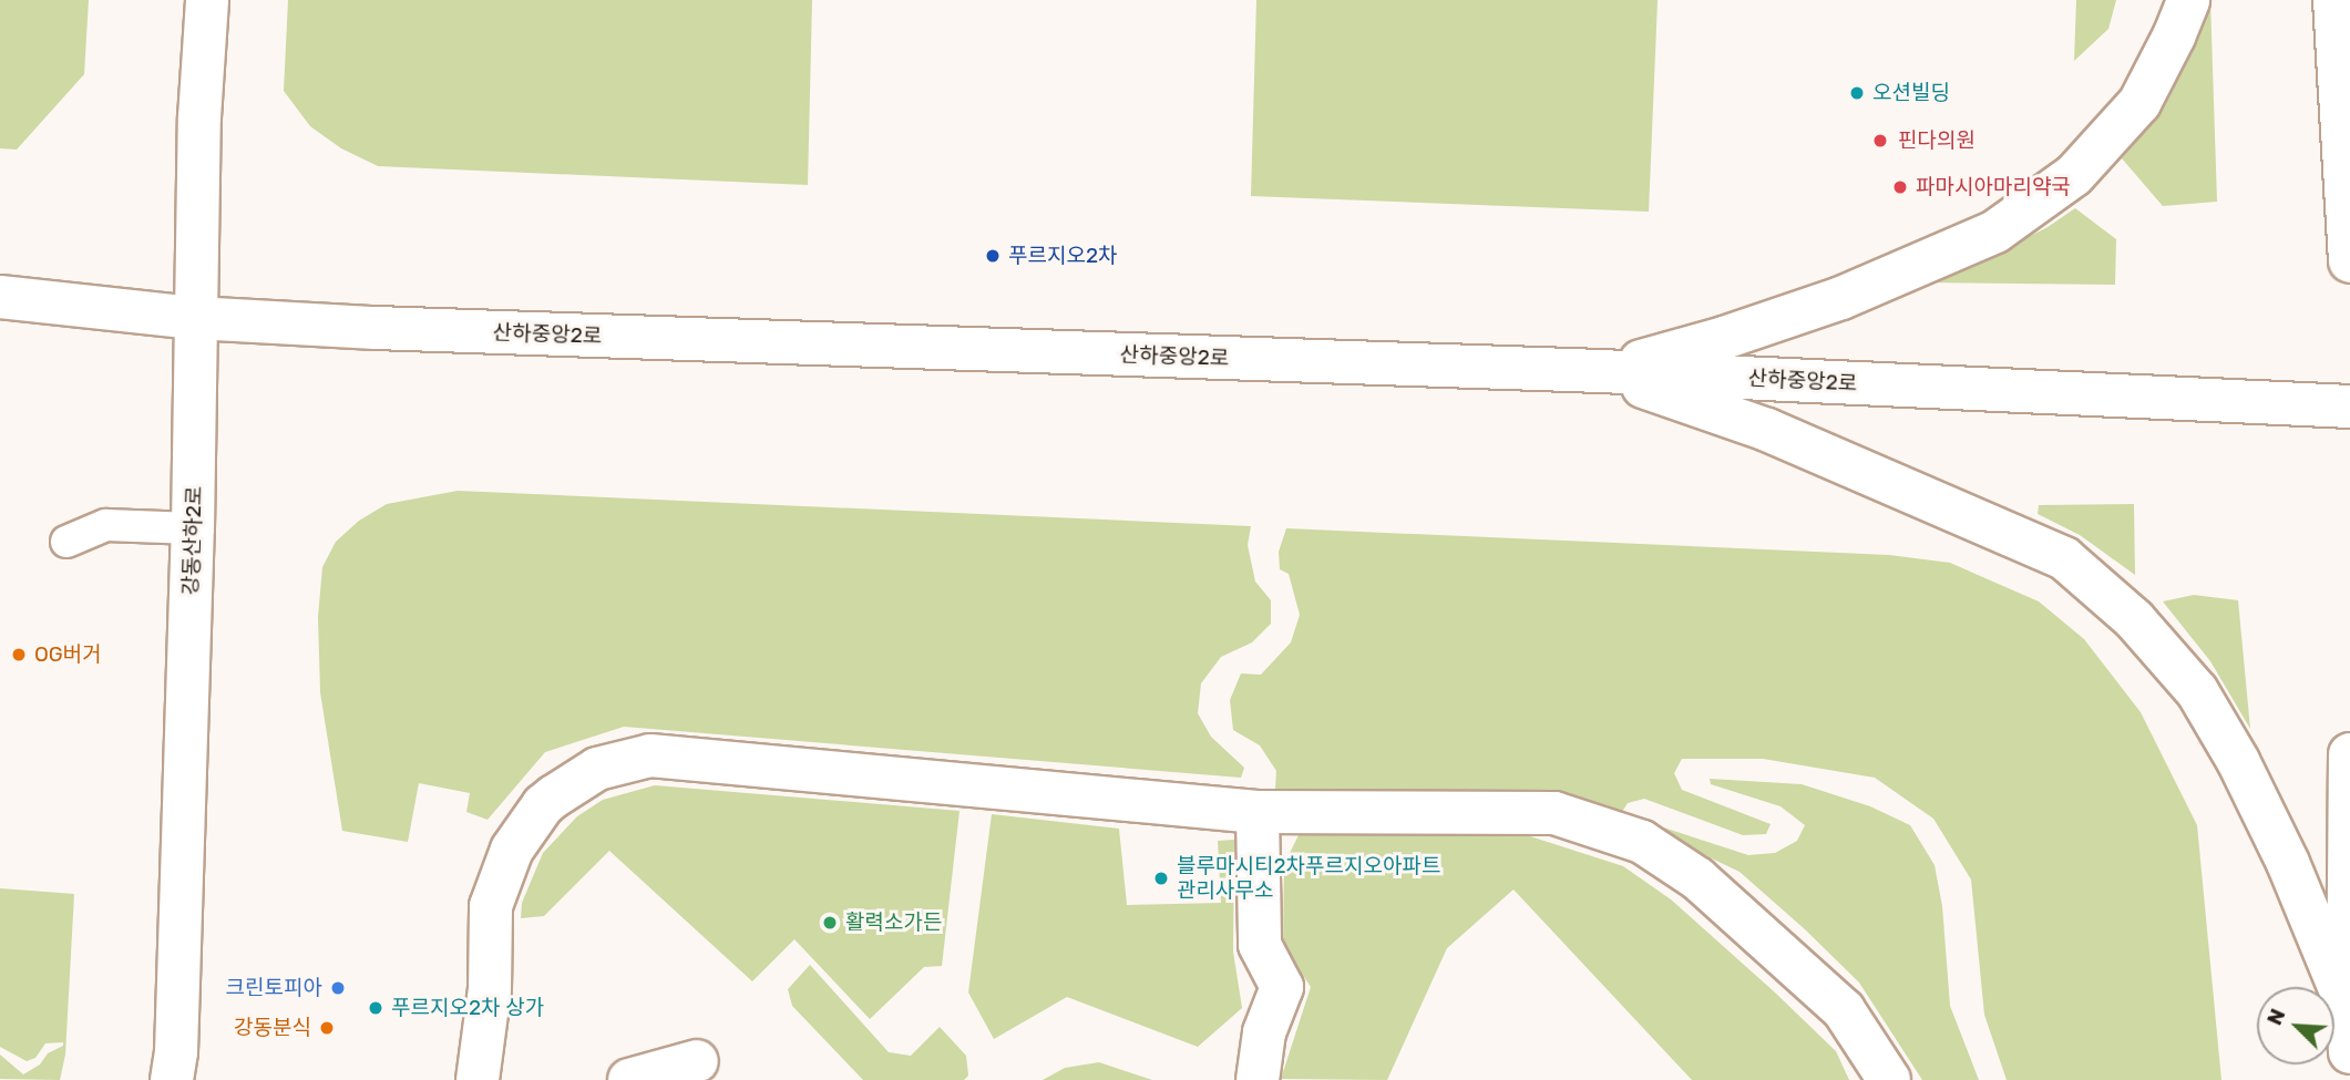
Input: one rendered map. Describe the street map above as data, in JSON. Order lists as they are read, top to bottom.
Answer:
{
  "streets": {
    "street": ["산하중앙2로", "강동산하2로"]
  },
  "crossings": [
    ["산하중앙2로", "강동산하2로"]
  ],
  "places": [
    "오션빌딩",
    "핀다의원",
    "파마시아마리약국",
    "푸르지오2차",
    "OG버거",
    "블루마시티2차푸르지오아파트 관리사무소",
    "활력소가든",
    "크린토피아",
    "푸르지오2차 상가",
    "강동분식"
  ],
  "north": "top left"
}
